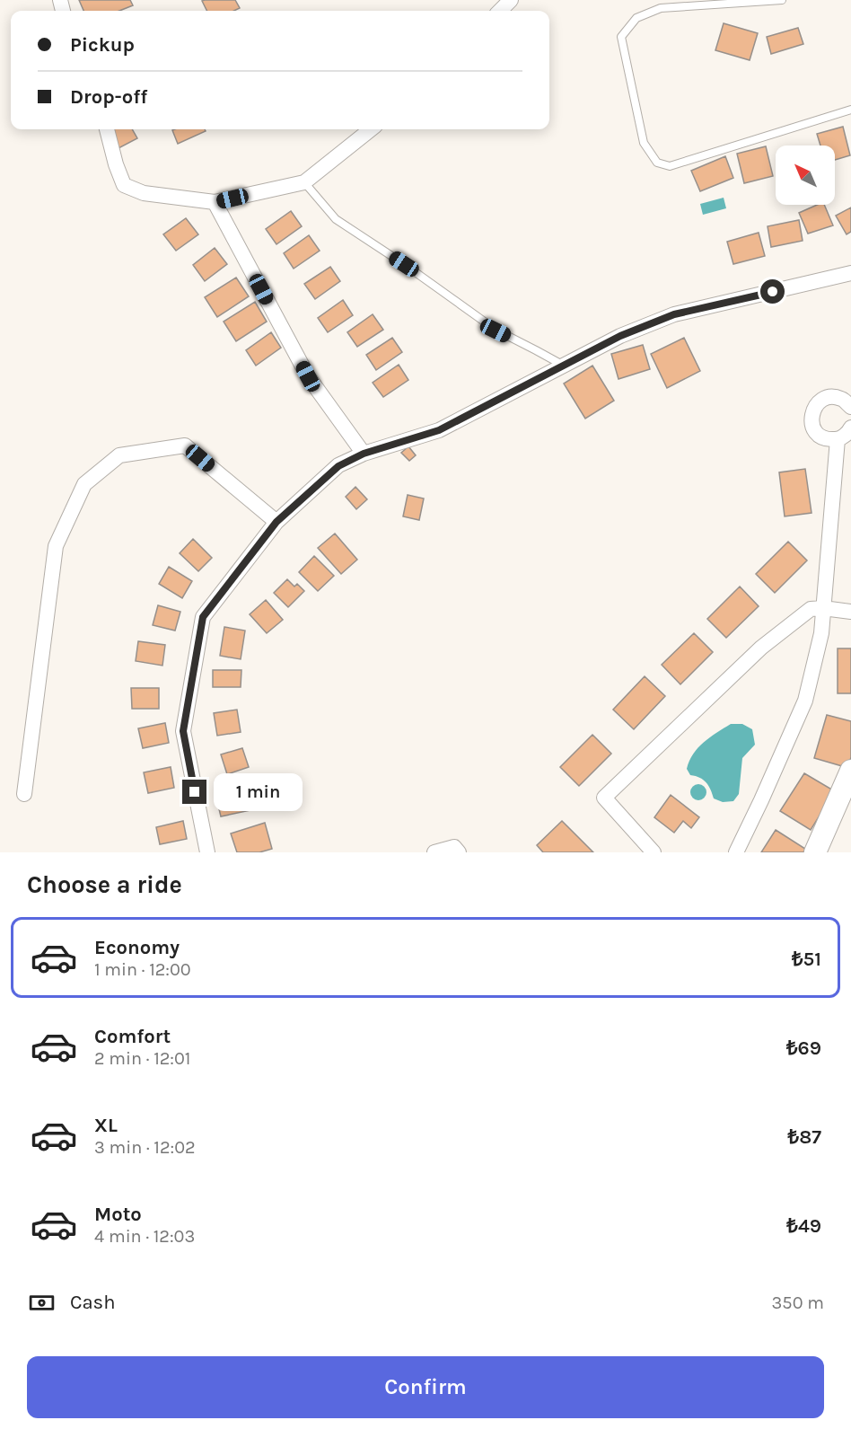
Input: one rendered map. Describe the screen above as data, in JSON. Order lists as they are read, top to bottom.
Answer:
{
  "north": "top left",
  "page": {
    "banner": ["Pickup", "Drop-off"],
    "bubble": "1 min",
    "heading": "Choose a ride",
    "list": [
      {
        "name": "Economy",
        "note": "1 min · 12:00",
        "value": "₺51"
      },
      {
        "name": "Comfort",
        "note": "2 min · 12:01",
        "value": "₺69"
      },
      {
        "name": "XL",
        "note": "3 min · 12:02",
        "value": "₺87"
      },
      {
        "name": "Moto",
        "note": "4 min · 12:03",
        "value": "₺49"
      }
    ],
    "pay": ["Cash", "350 m"],
    "buttons": "Confirm"
  }
}
